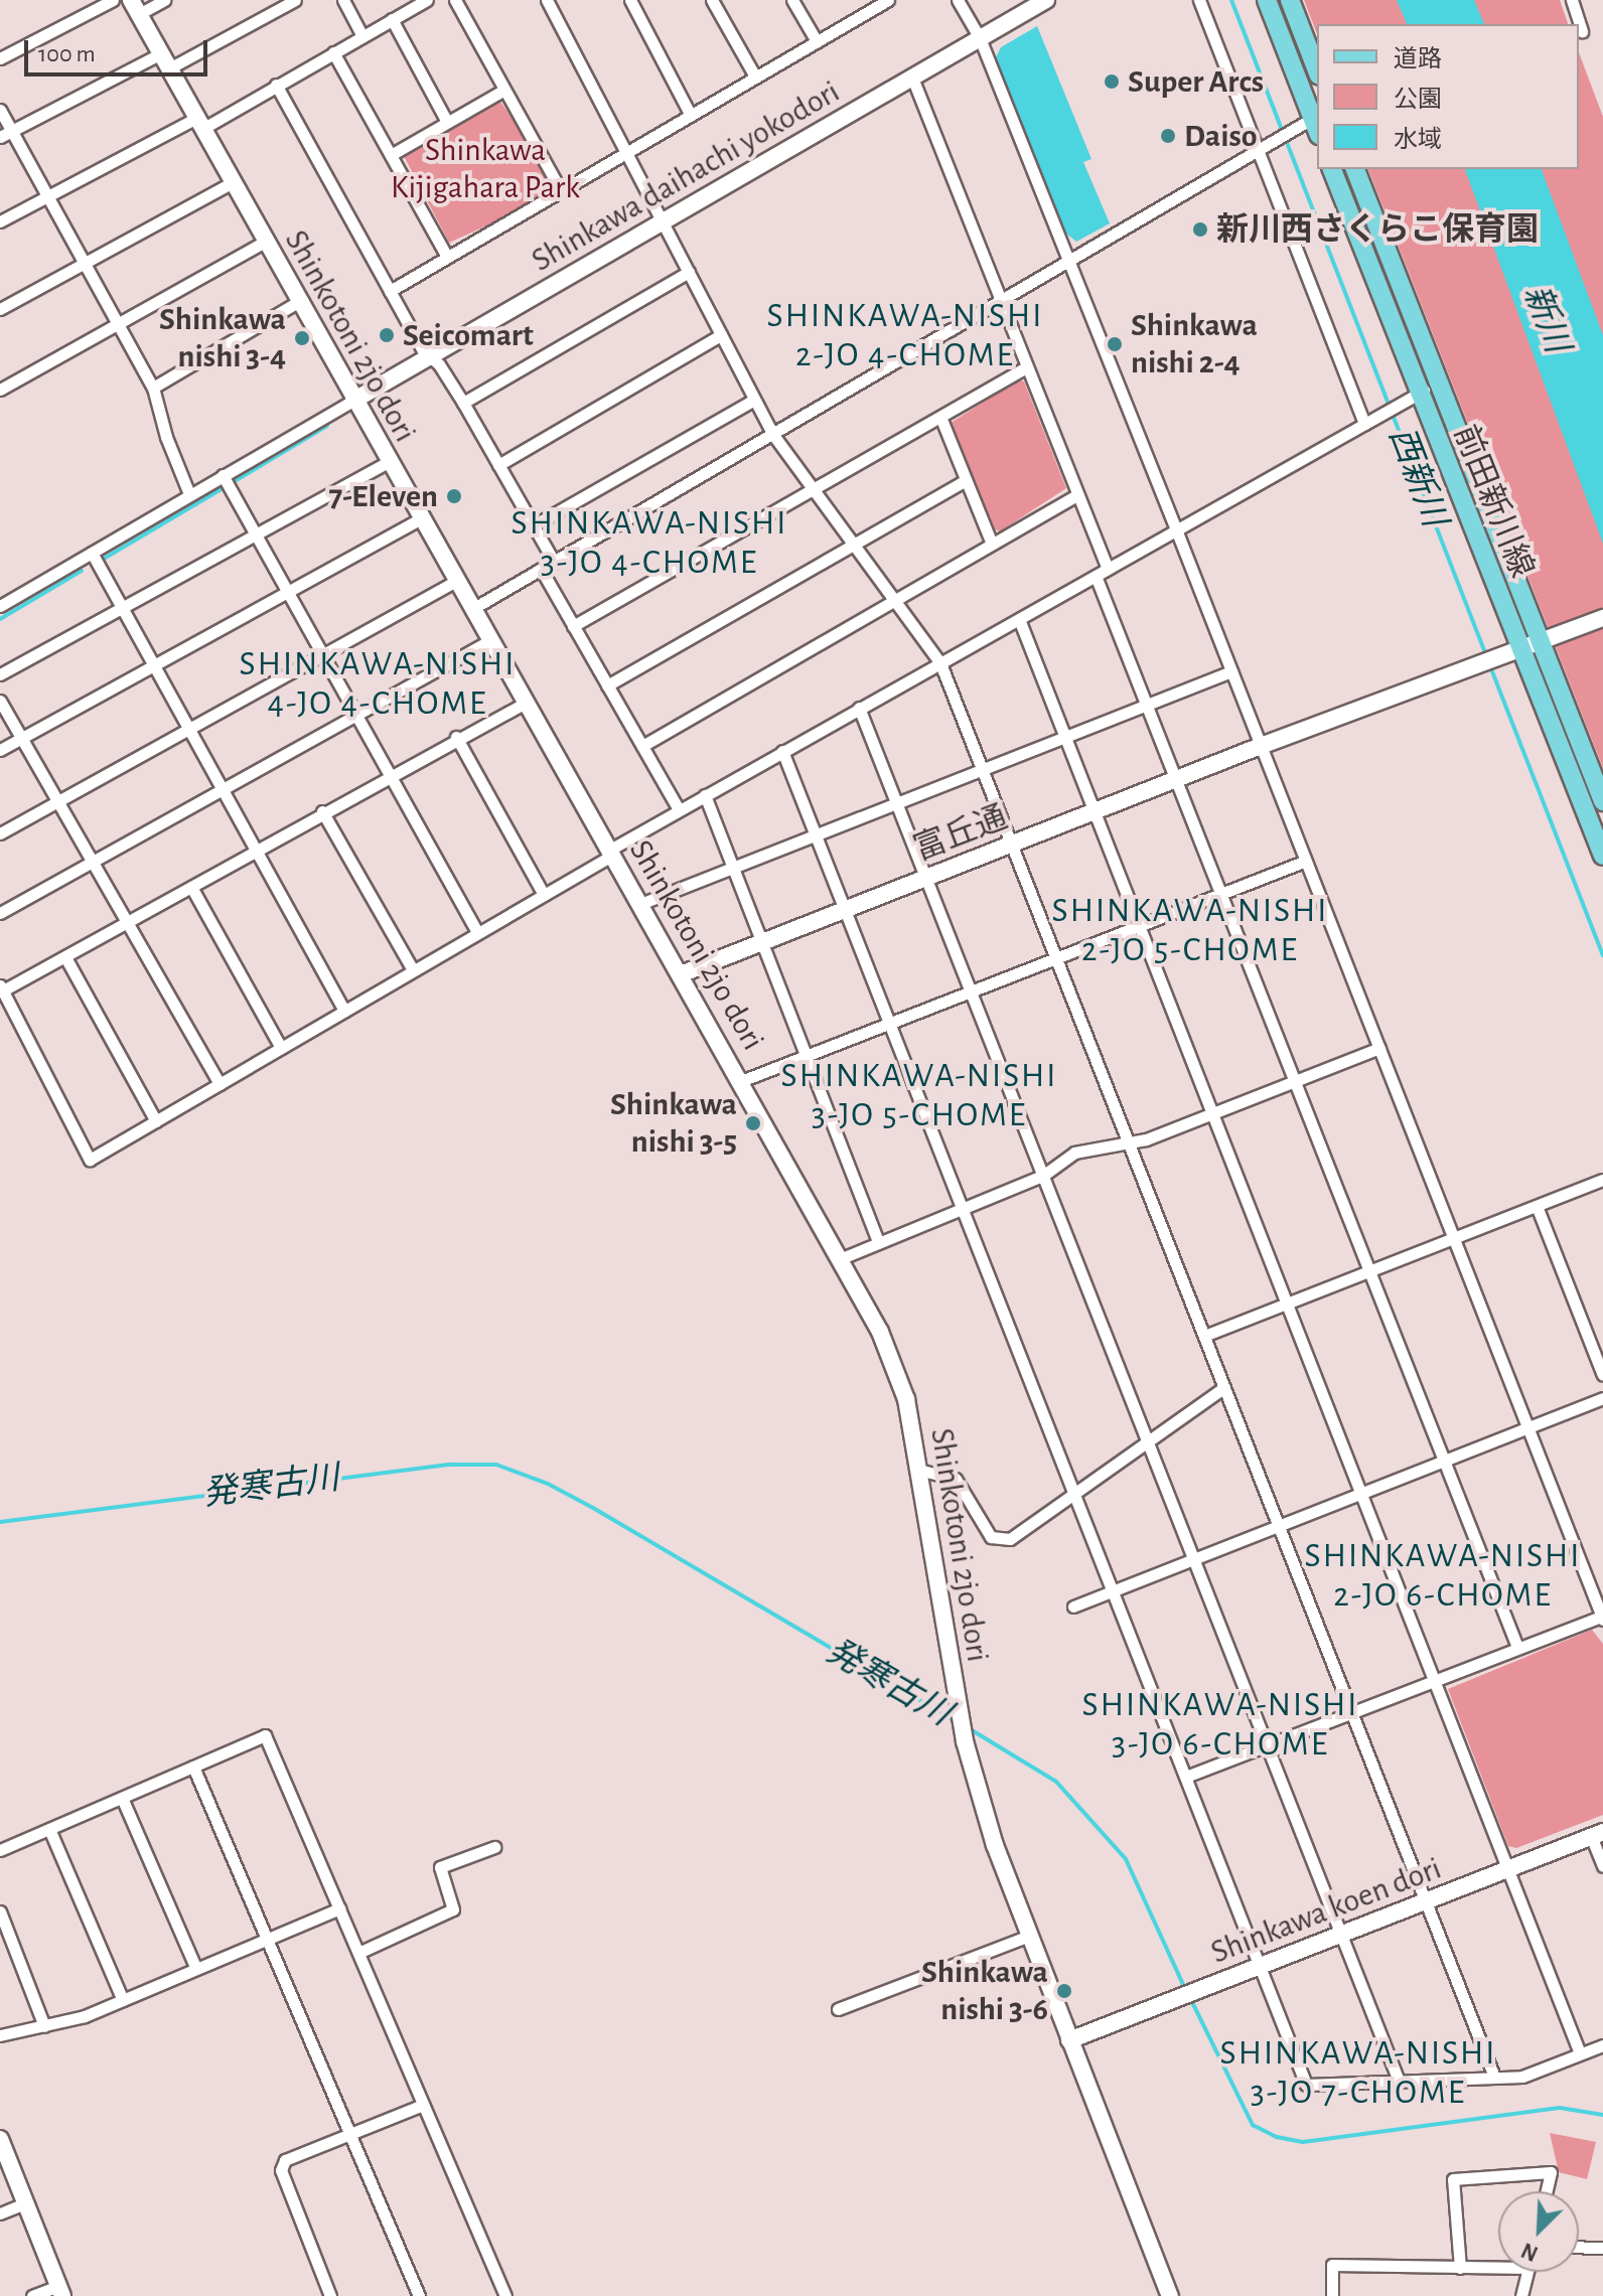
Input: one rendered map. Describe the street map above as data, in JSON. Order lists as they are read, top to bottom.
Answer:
{
  "streets": {
    "main road": ["前田新川線"],
    "street": [
      "Shinkawa daihachi yokodori",
      "Shinkotoni 2jo dori",
      "富丘通",
      "Shinkawa koen dori"
    ]
  },
  "crossings": [
    ["Shinkawa daihachi yokodori", "Shinkotoni 2jo dori"],
    ["Shinkotoni 2jo dori", "富丘通"],
    ["Shinkotoni 2jo dori", "Shinkawa koen dori"],
    ["前田新川線", "富丘通"]
  ],
  "districts": [
    "SHINKAWA-NISHI 2-JO 4-CHOME",
    "SHINKAWA-NISHI 3-JO 4-CHOME",
    "SHINKAWA-NISHI 4-JO 4-CHOME",
    "SHINKAWA-NISHI 2-JO 5-CHOME",
    "SHINKAWA-NISHI 3-JO 5-CHOME",
    "SHINKAWA-NISHI 2-JO 6-CHOME",
    "SHINKAWA-NISHI 3-JO 6-CHOME",
    "SHINKAWA-NISHI 3-JO 7-CHOME"
  ],
  "water": ["新川", "西新川", "発寒古川"],
  "parks": ["Shinkawa Kijigahara Park"],
  "places": [
    "Super Arcs",
    "Daiso",
    "新川西さくらこ保育園",
    "Seicomart",
    "Shinkawa nishi 3-4",
    "Shinkawa nishi 2-4",
    "7-Eleven",
    "Shinkawa nishi 3-5",
    "Shinkawa nishi 3-6"
  ],
  "legend": ["道路", "公園", "水域"],
  "scale_bar": "100 m",
  "north": "bottom left"
}
